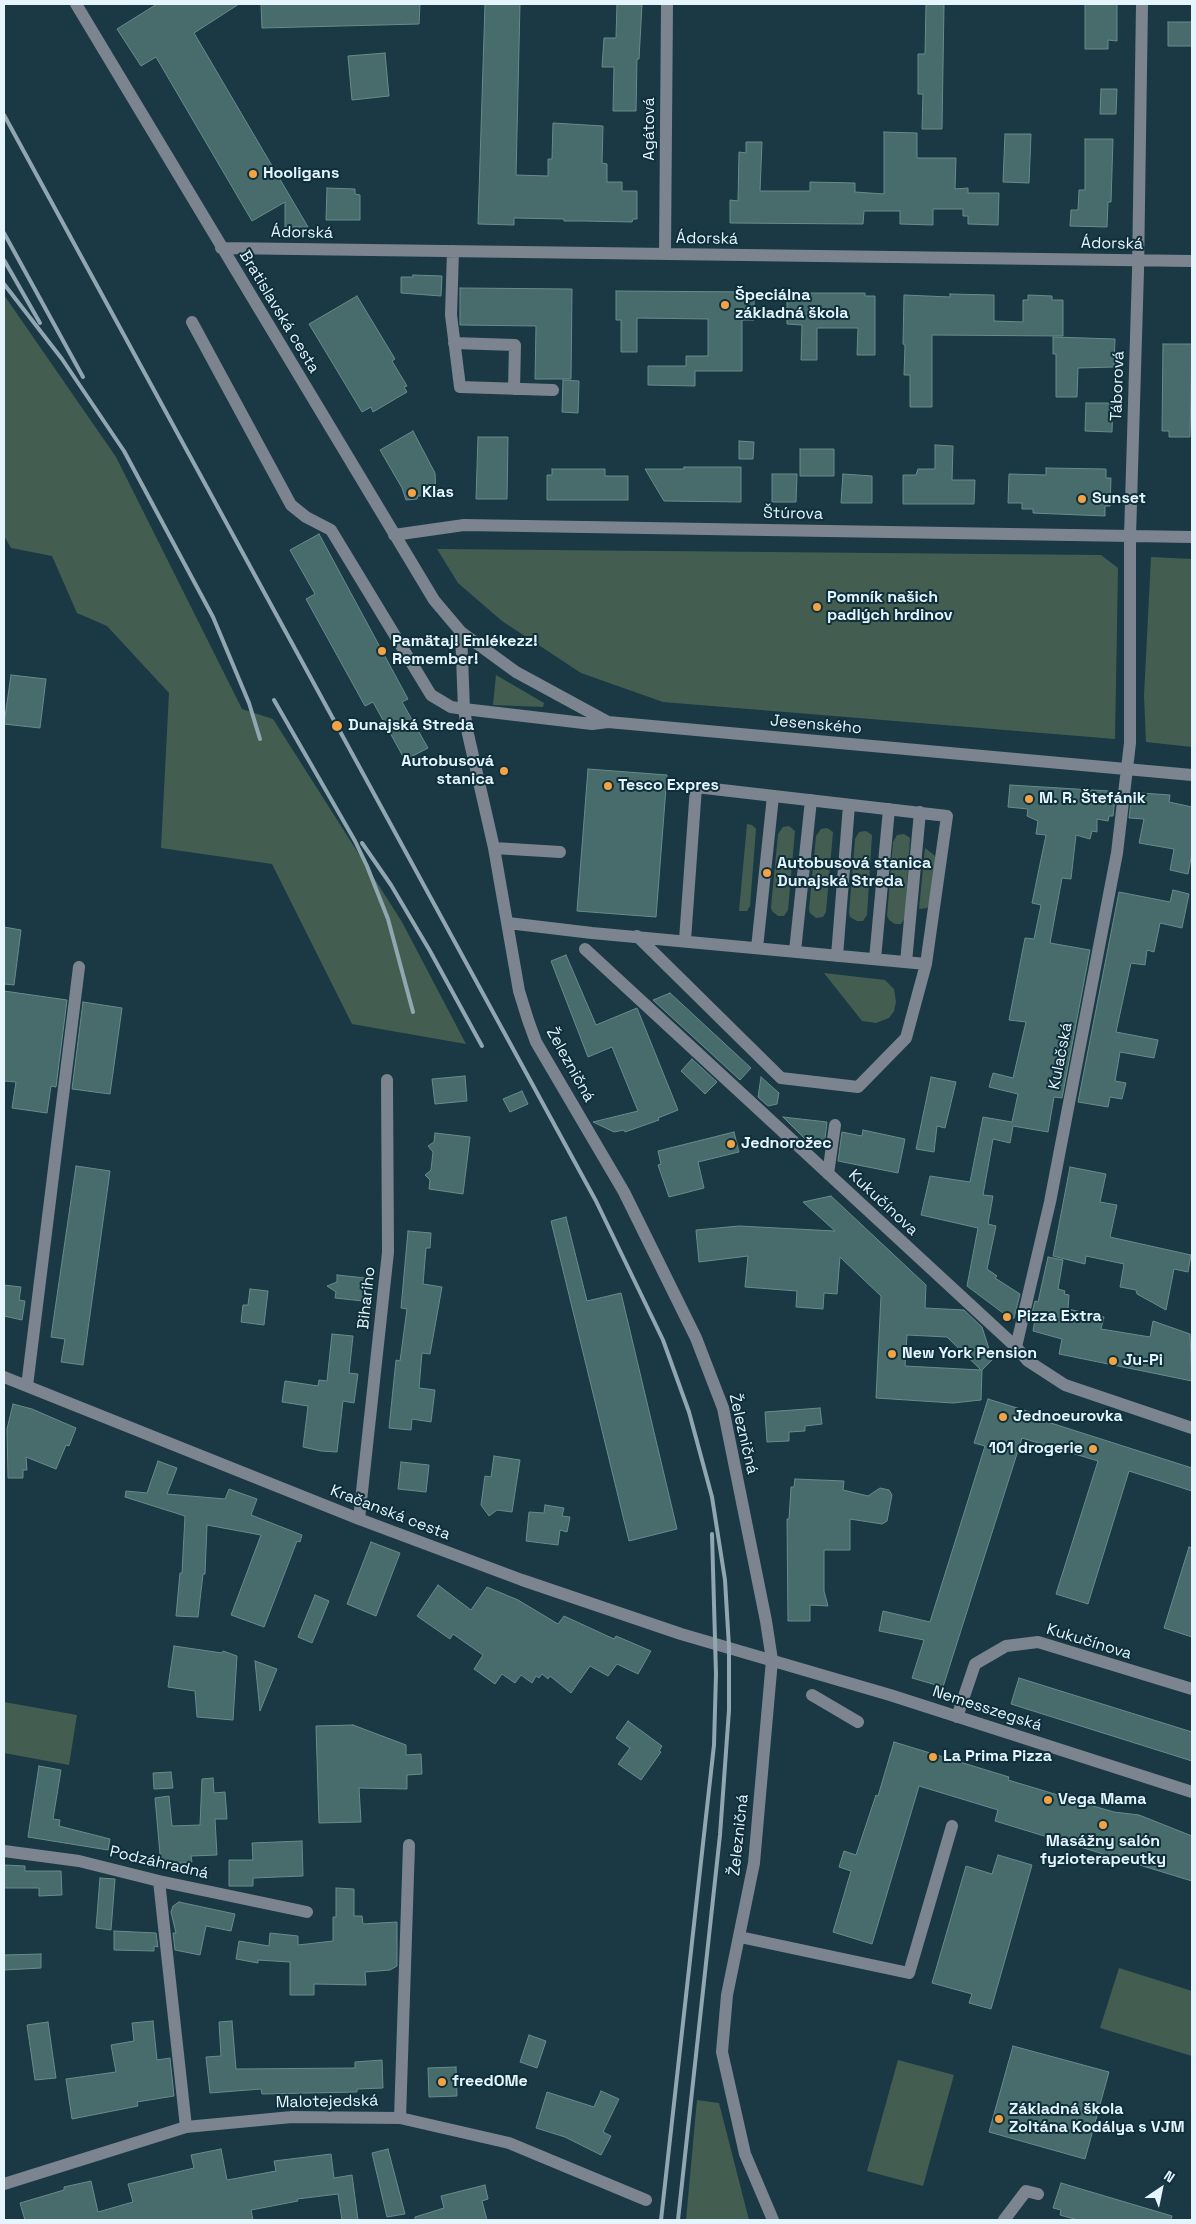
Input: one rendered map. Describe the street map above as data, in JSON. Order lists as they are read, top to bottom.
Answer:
{
  "streets": {
    "street": [
      "Agátová",
      "Ádorská",
      "Bratislavská cesta",
      "Táborová",
      "Štúrova",
      "Jesenského",
      "Kulačská",
      "Železničná",
      "Kukučínova",
      "Bihariho",
      "Kračanská cesta",
      "Nemesszegská",
      "Podzáhradná",
      "Malotejedská"
    ]
  },
  "crossings": [
    ["Agátová", "Ádorská"],
    ["Ádorská", "Bratislavská cesta"],
    ["Ádorská", "Táborová"],
    ["Bratislavská cesta", "Štúrova"],
    ["Bratislavská cesta", "Jesenského"],
    ["Bratislavská cesta", "Železničná"],
    ["Táborová", "Štúrova"],
    ["Táborová", "Jesenského"],
    ["Táborová", "Kulačská"],
    ["Jesenského", "Kulačská"],
    ["Jesenského", "Železničná"],
    ["Kulačská", "Kukučínova"],
    ["Železničná", "Kračanská cesta"],
    ["Železničná", "Nemesszegská"],
    ["Kukučínova", "Nemesszegská"],
    ["Bihariho", "Kračanská cesta"],
    ["Kračanská cesta", "Nemesszegská"]
  ],
  "places": [
    "Hooligans",
    "Špeciálna základná škola",
    "Klas",
    "Sunset",
    "Pomník našich padlých hrdinov",
    "Pamätaj! Emlékezz! Remember!",
    "Dunajská Streda",
    "Autobusová stanica",
    "Tesco Expres",
    "M. R. Štefánik",
    "Autobusová stanica Dunajská Streda",
    "Jednorožec",
    "Pizza Extra",
    "New York Pension",
    "Ju-Pi",
    "Jednoeurovka",
    "101 drogerie",
    "La Prima Pizza",
    "Vega Mama",
    "Masážny salón fyzioterapeutky",
    "freedOMe",
    "Základná škola Zoltána Kodálya s VJM"
  ],
  "north": "top right"
}
